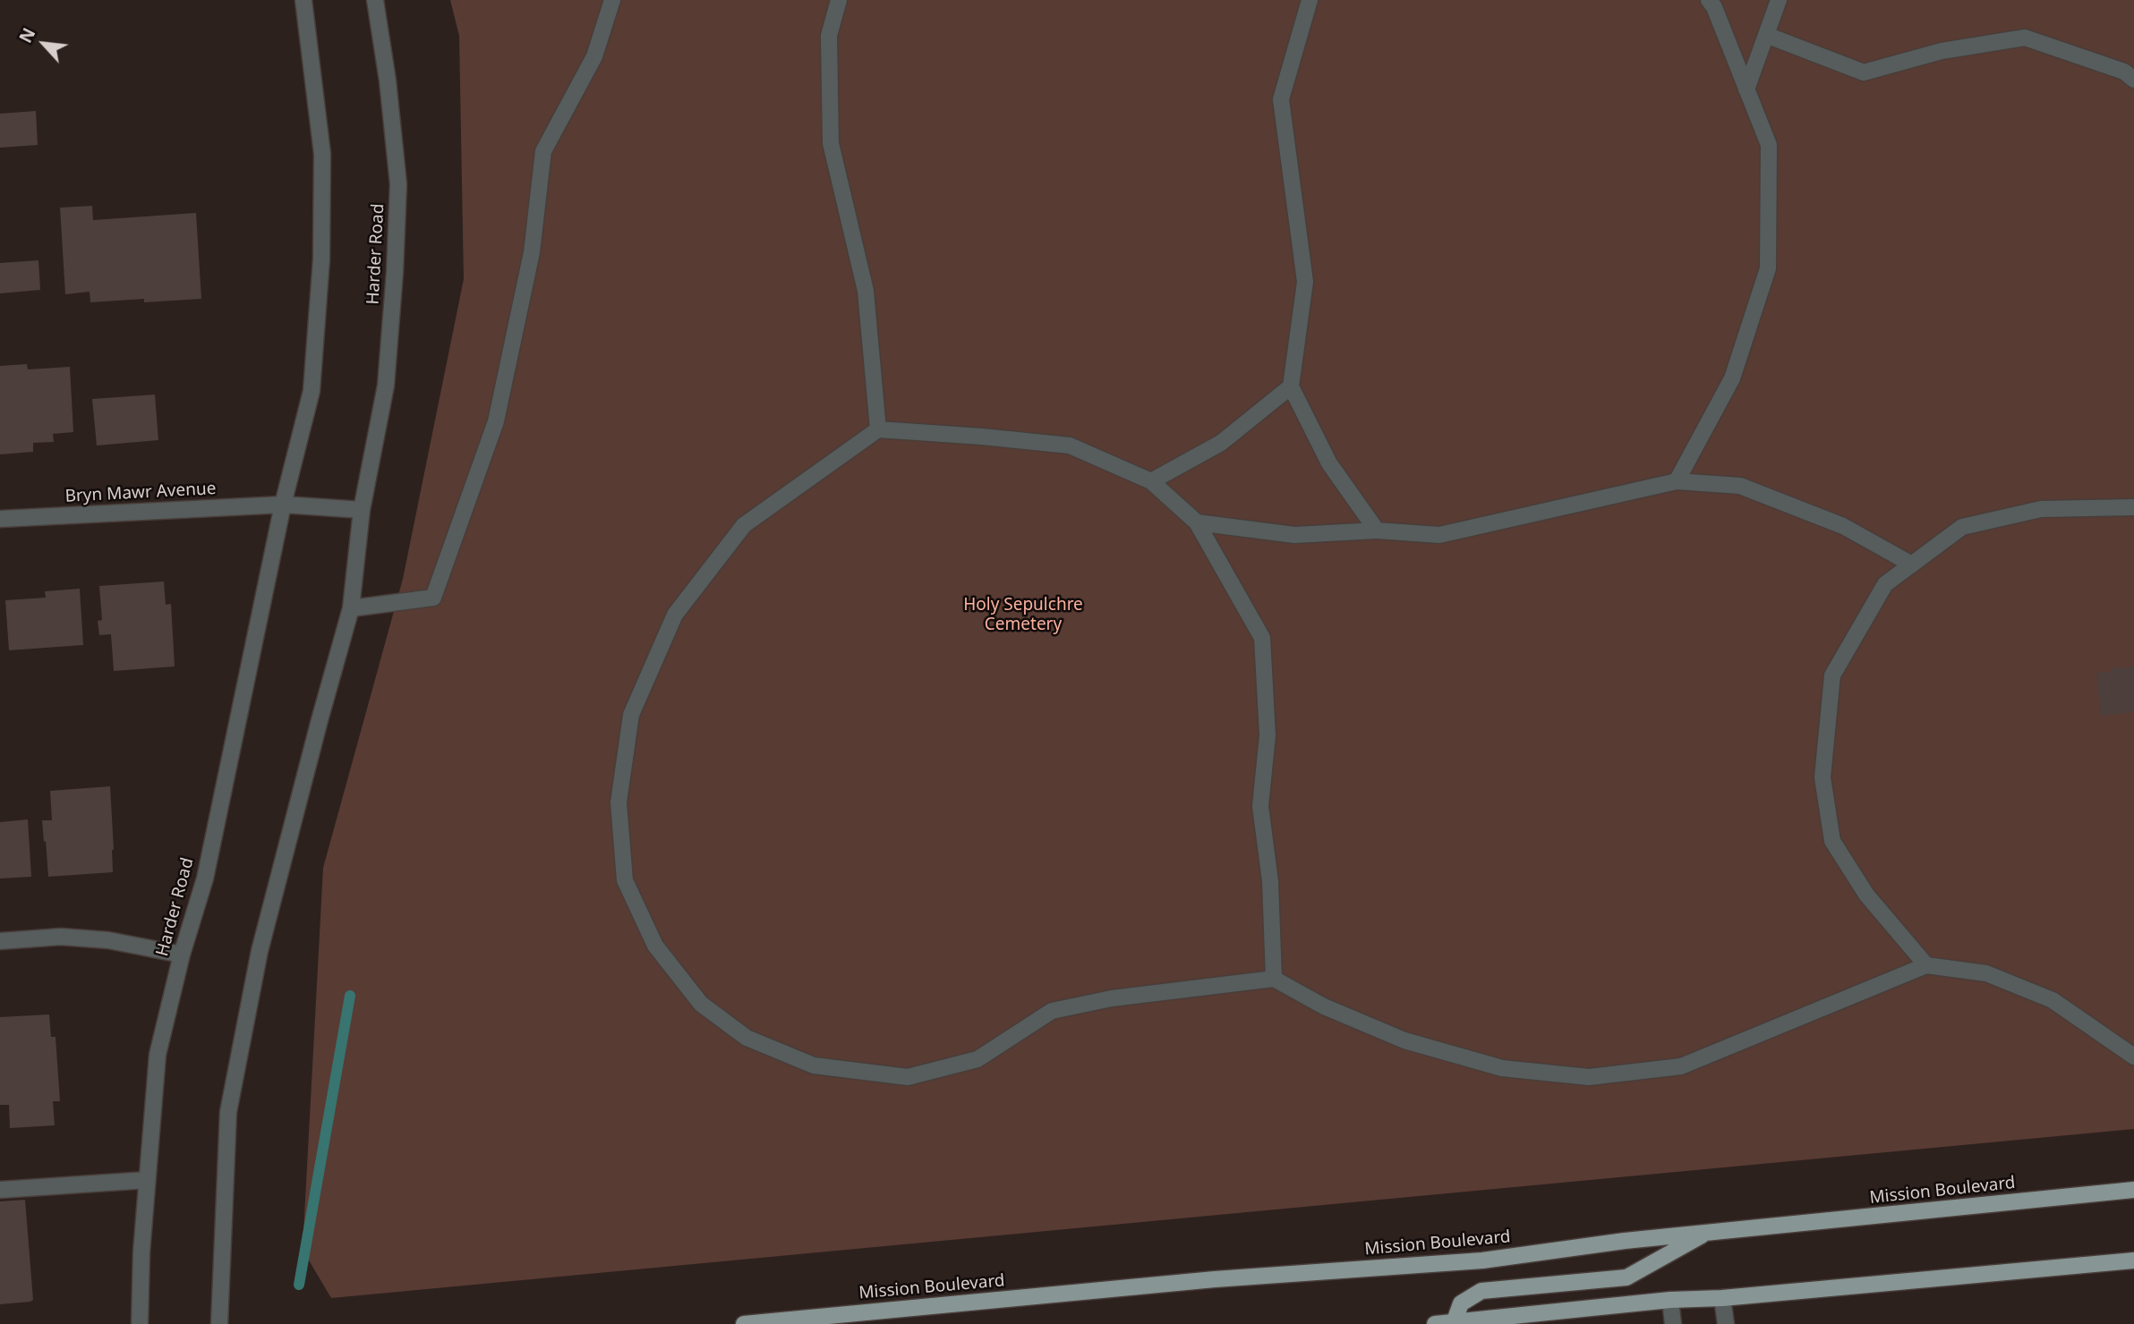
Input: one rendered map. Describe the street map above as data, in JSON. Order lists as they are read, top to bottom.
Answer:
{
  "streets": {
    "main road": ["Mission Boulevard"],
    "street": ["Harder Road", "Bryn Mawr Avenue"]
  },
  "crossings": [
    ["Harder Road", "Bryn Mawr Avenue"]
  ],
  "parks": ["Holy Sepulchre Cemetery"],
  "north": "top left"
}
